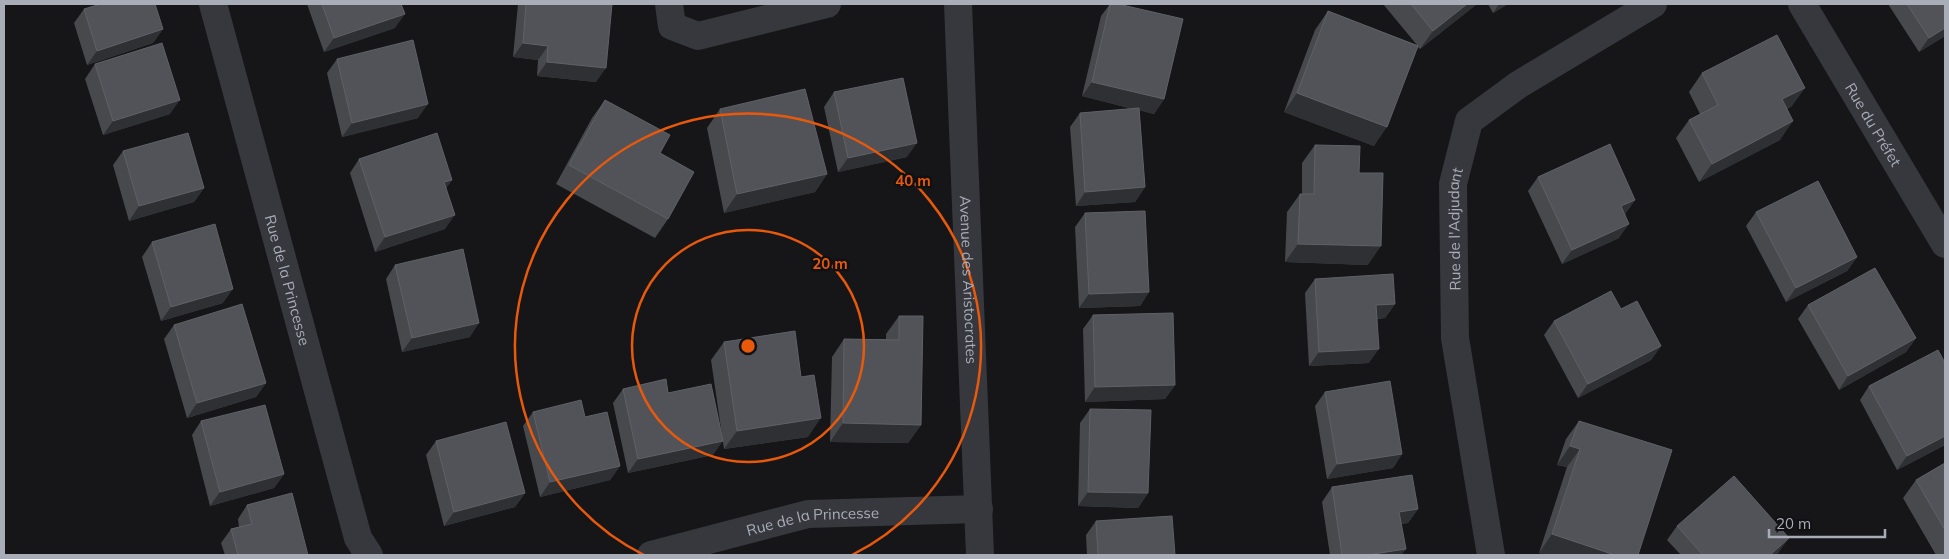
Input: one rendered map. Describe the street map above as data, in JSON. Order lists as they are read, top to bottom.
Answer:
{
  "streets": {
    "street": [
      "Rue du Préfet",
      "Rue de l'Adjudant",
      "Avenue des Aristocrates",
      "Rue de la Princesse"
    ]
  },
  "crossings": [
    ["Avenue des Aristocrates", "Rue de la Princesse"]
  ],
  "scale_bar": "20 m",
  "rings": ["40 m", "20 m"]
}
